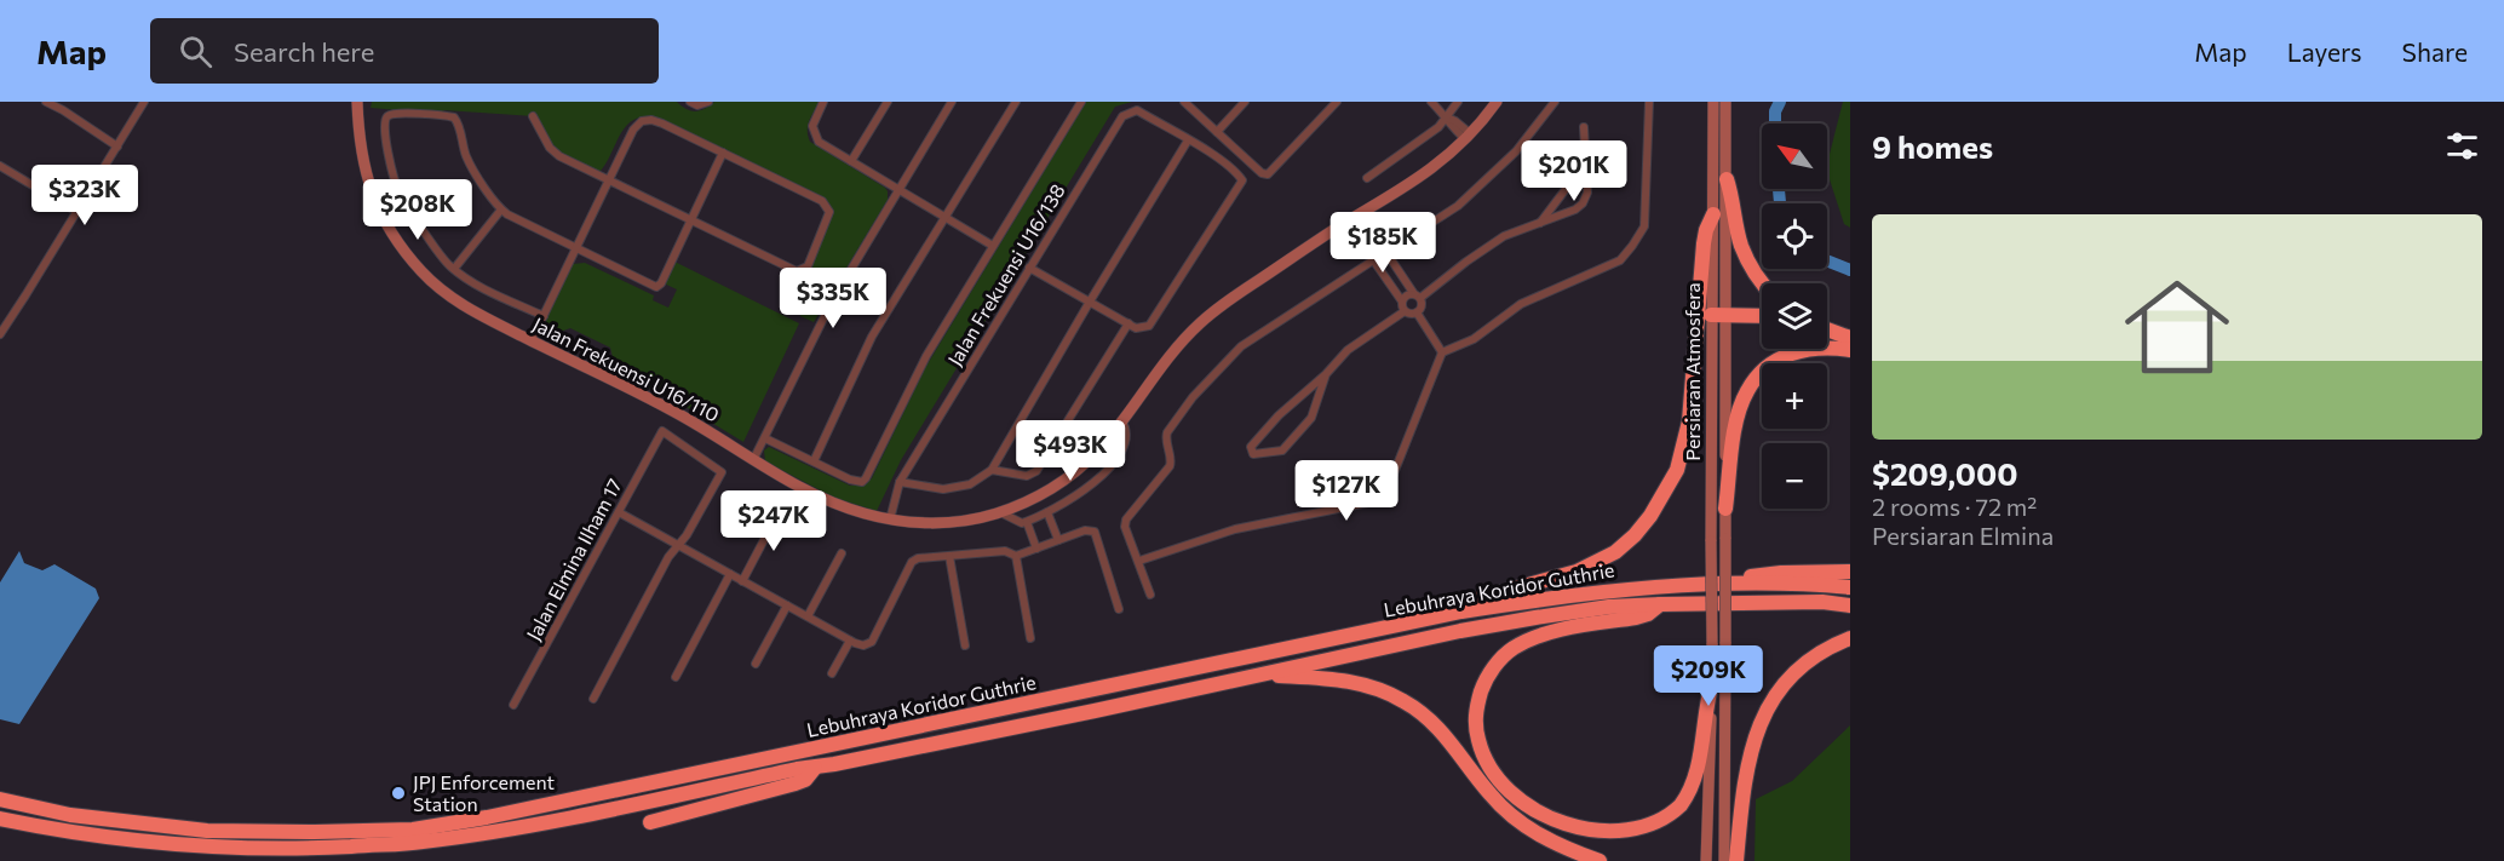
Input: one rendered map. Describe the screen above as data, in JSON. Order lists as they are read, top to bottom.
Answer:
{
  "streets": {
    "highway": ["Lebuhraya Koridor Guthrie"],
    "main road": ["Jalan Frekuensi U16/110", "Persiaran Atmosfera"],
    "street": ["Jalan Frekuensi U16/138", "Jalan Elmina Ilham 17"]
  },
  "crossings": [
    ["Jalan Frekuensi U16/138", "Jalan Frekuensi U16/110"]
  ],
  "places": ["JPJ Enforcement Station"],
  "north": "top left",
  "page": {
    "header": "Map",
    "search": "Search here",
    "nav": ["Map", "Layers", "Share"],
    "heading": "9 homes",
    "map_buttons": ["+", "−"],
    "price": [
      "$201K",
      "$323K",
      "$208K",
      "$185K",
      "$335K",
      "$493K",
      "$127K",
      "$247K",
      "$209K"
    ],
    "list": [
      {
        "name": "$209,000",
        "note": "2 rooms · 72 m² · Persiaran Elmina"
      }
    ]
  }
}
